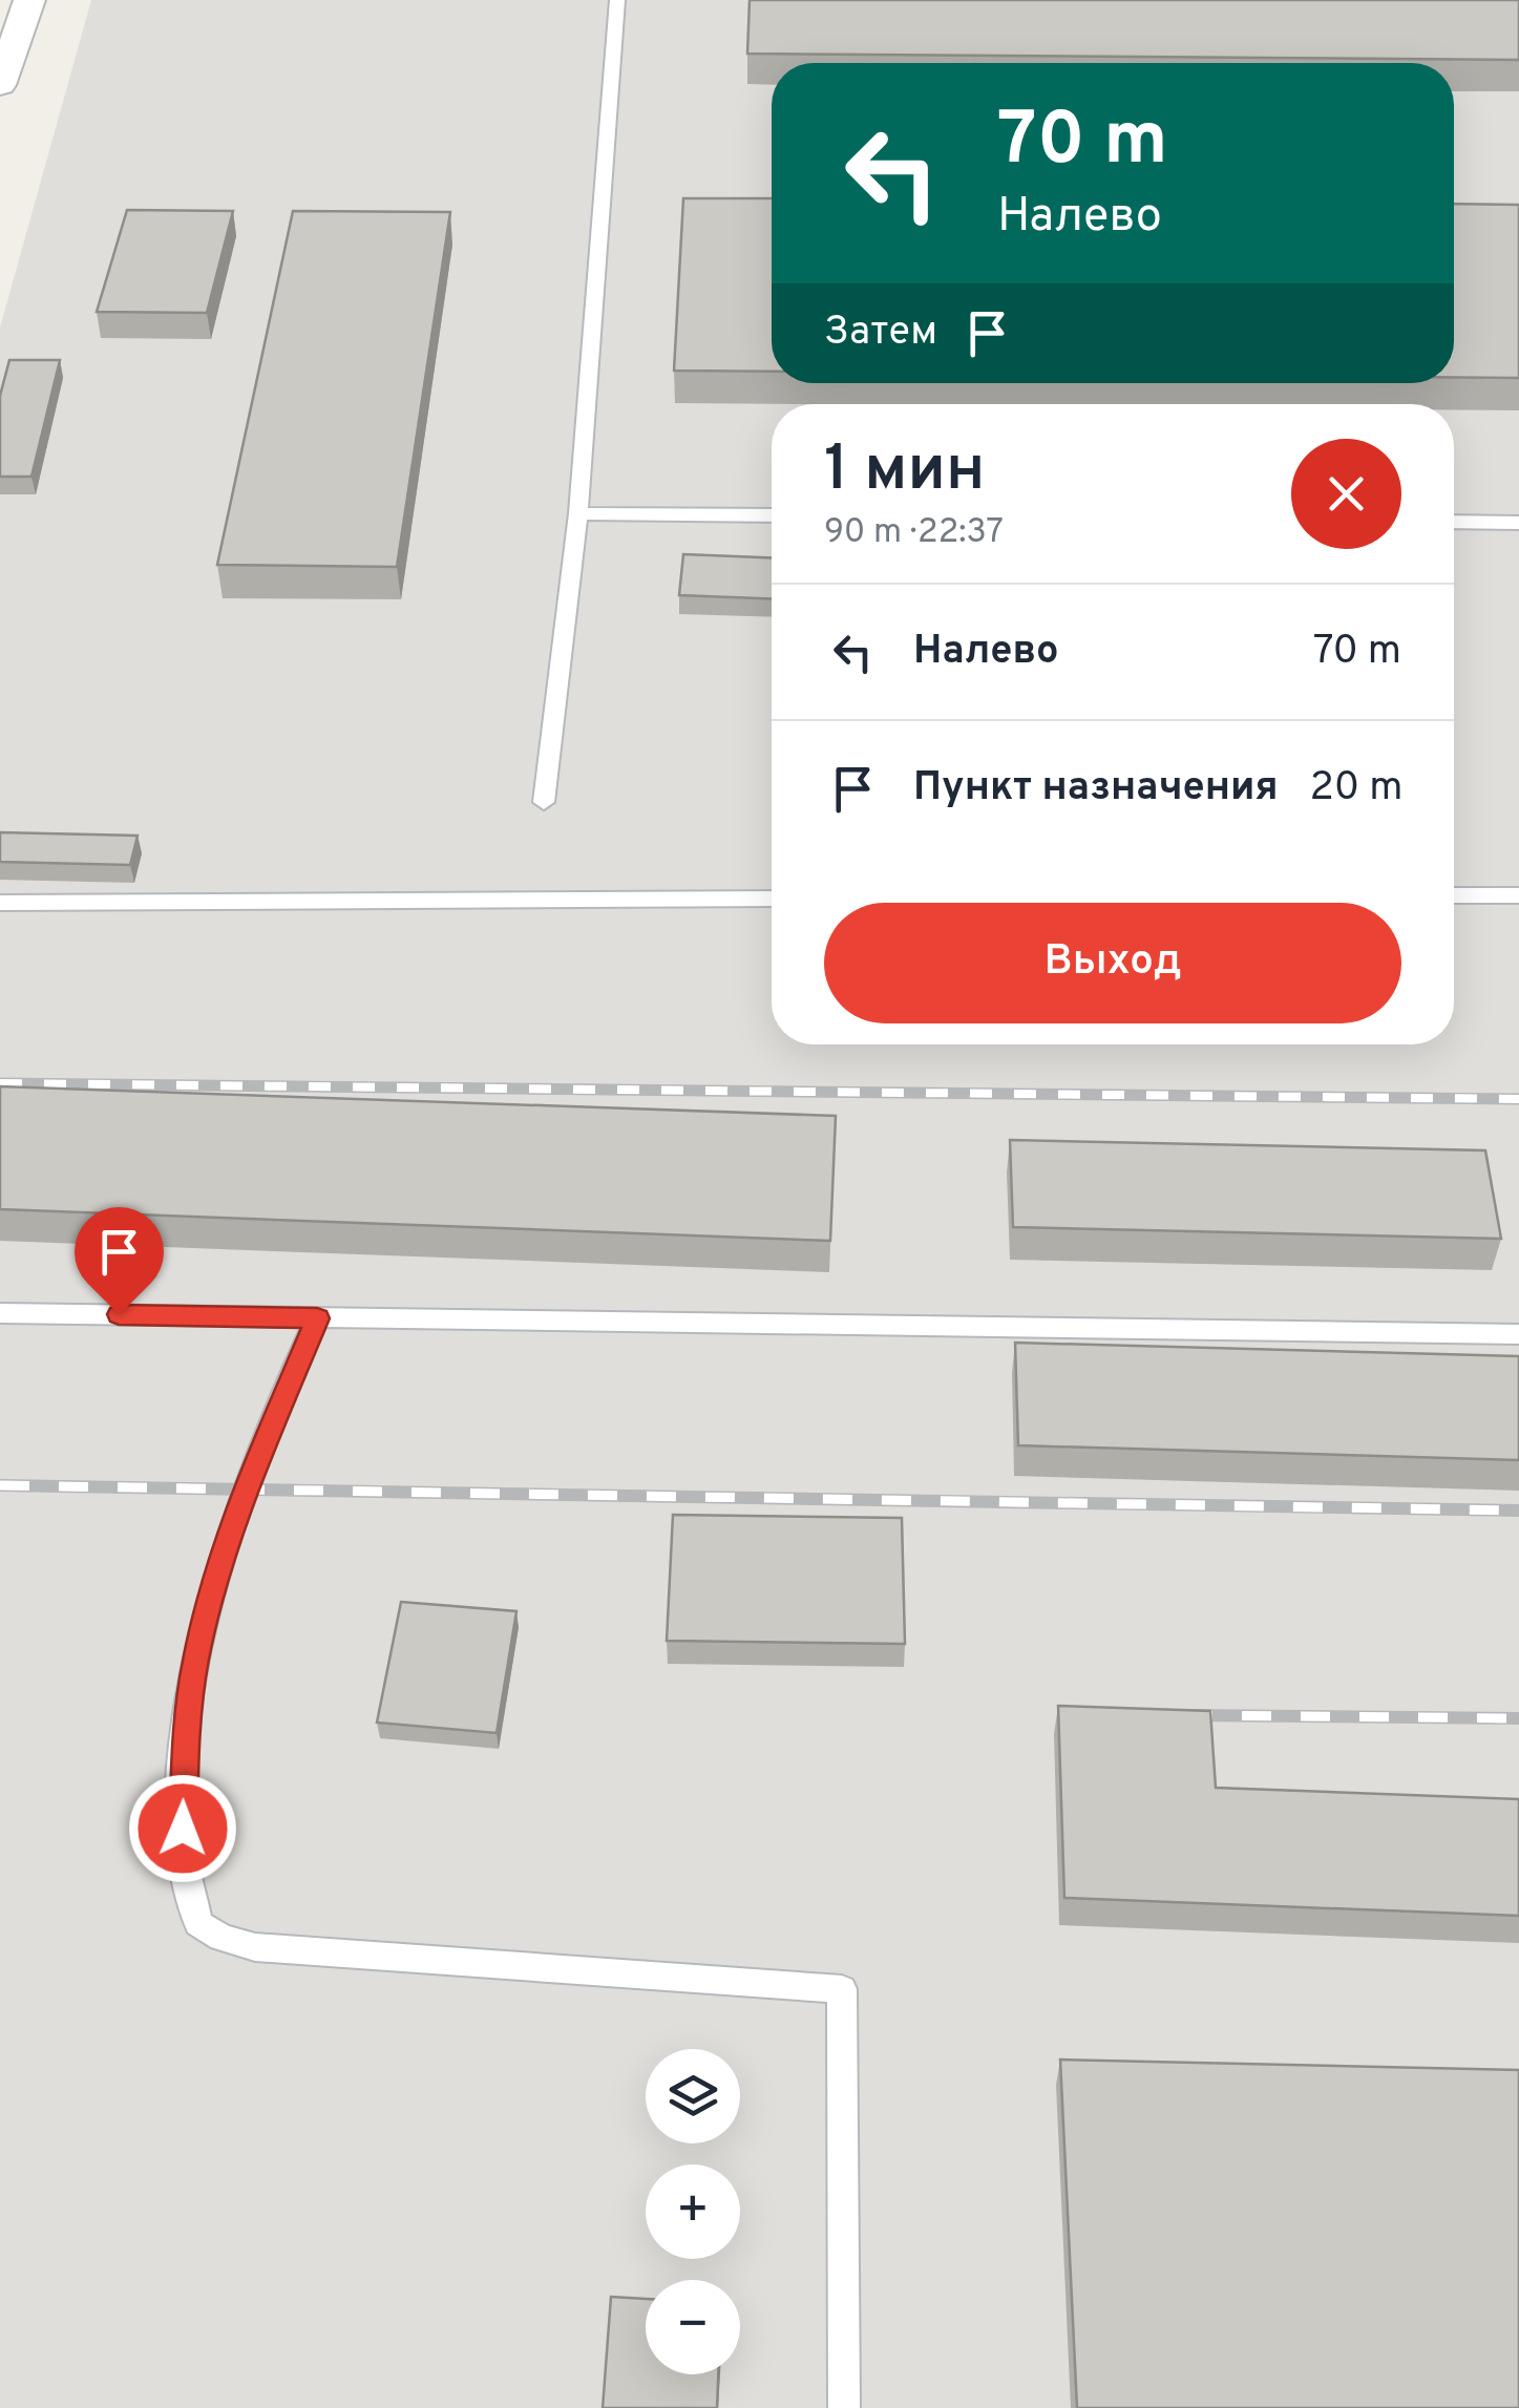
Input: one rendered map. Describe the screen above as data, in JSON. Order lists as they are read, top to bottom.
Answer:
{
  "page": {
    "turn": ["70 m", "Налево"],
    "then": "Затем",
    "heading": ["1 мин", "90 m · 22:37"],
    "list": [
      {
        "name": "Налево",
        "value": "70 m"
      },
      {
        "name": "Пункт назначения",
        "value": "20 m"
      }
    ],
    "buttons": "Выход",
    "map_buttons": ["+", "−"]
  }
}
